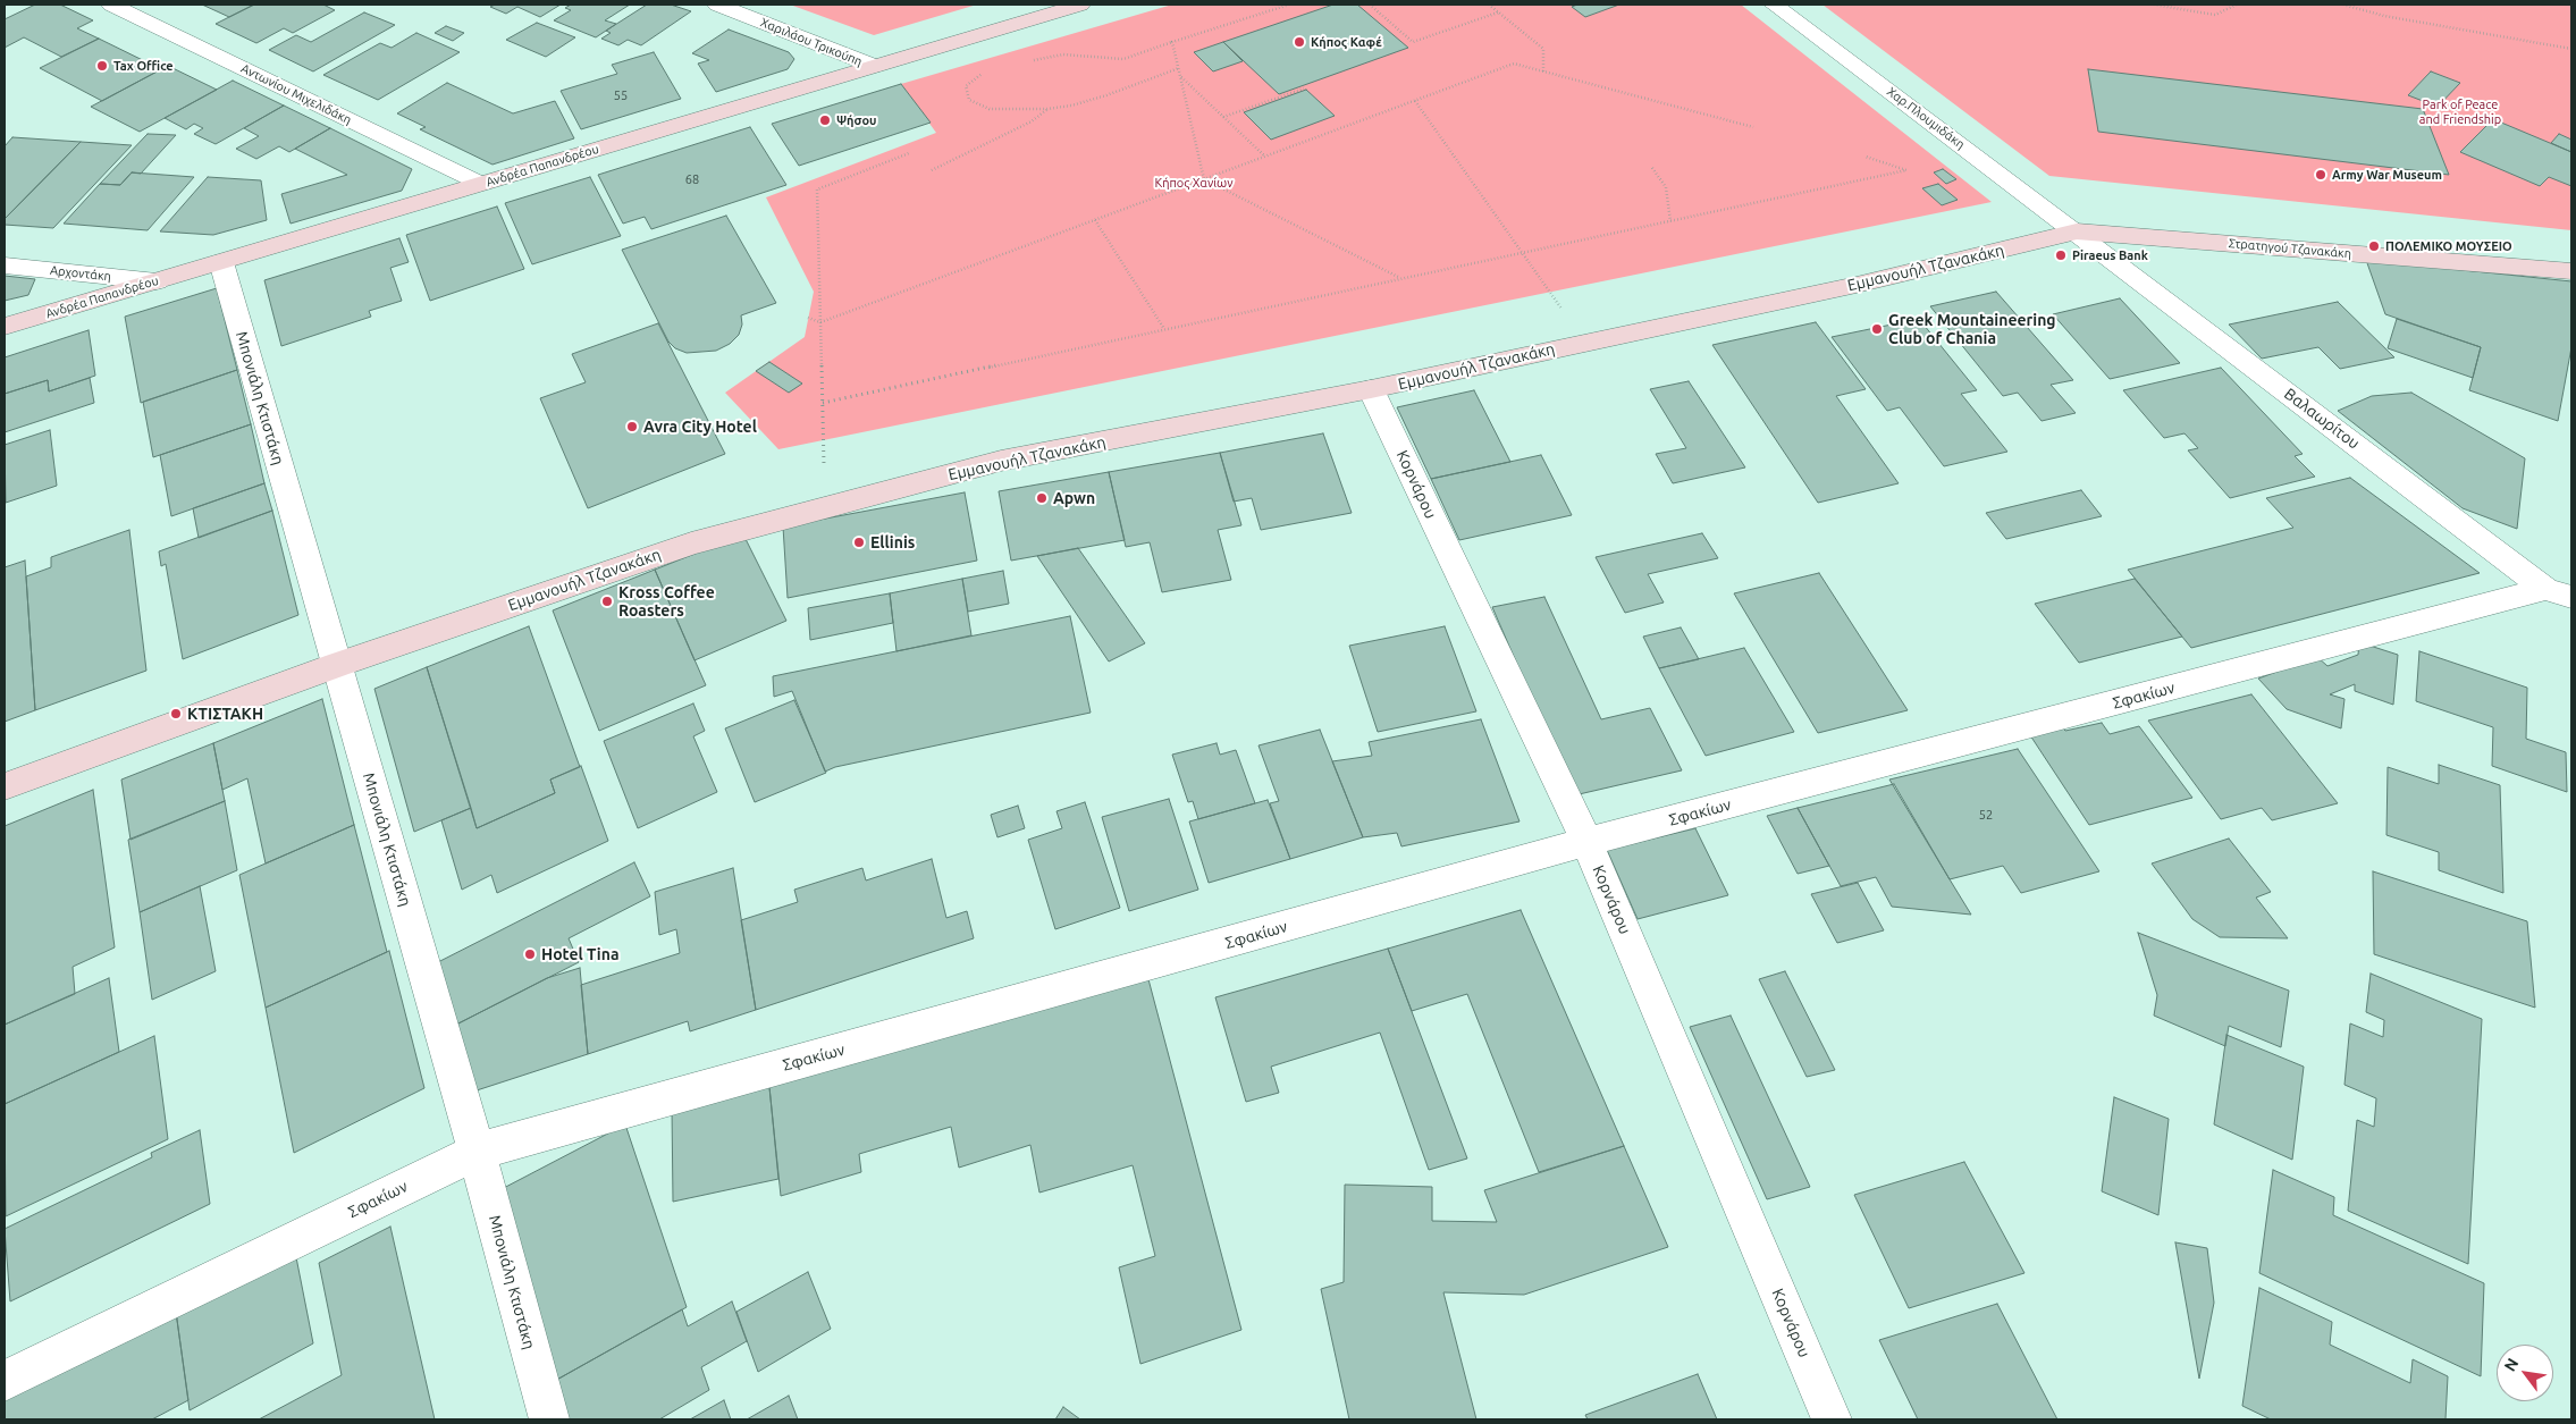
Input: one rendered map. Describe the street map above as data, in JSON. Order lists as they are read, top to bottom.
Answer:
{
  "streets": {
    "main road": ["Ανδρέα Παπανδρέου", "Στρατηγού Τζανακάκη", "Εμμανουήλ Τζανακάκη"],
    "street": [
      "Χαριλάου Τρικούπη",
      "Αντωνίου Μιχελιδάκη",
      "Χαρ.Πλουμιδάκη",
      "Αρχοντάκη",
      "Μπονιάλη Κτιστάκη",
      "Βαλαωρίτου",
      "Κορνάρου",
      "Σφακίων"
    ]
  },
  "crossings": [
    ["Χαριλάου Τρικούπη", "Ανδρέα Παπανδρέου"],
    ["Αντωνίου Μιχελιδάκη", "Ανδρέα Παπανδρέου"],
    ["Χαρ.Πλουμιδάκη", "Στρατηγού Τζανακάκη"],
    ["Χαρ.Πλουμιδάκη", "Εμμανουήλ Τζανακάκη"],
    ["Χαρ.Πλουμιδάκη", "Βαλαωρίτου"],
    ["Ανδρέα Παπανδρέου", "Αρχοντάκη"],
    ["Ανδρέα Παπανδρέου", "Μπονιάλη Κτιστάκη"],
    ["Στρατηγού Τζανακάκη", "Εμμανουήλ Τζανακάκη"],
    ["Στρατηγού Τζανακάκη", "Βαλαωρίτου"],
    ["Εμμανουήλ Τζανακάκη", "Μπονιάλη Κτιστάκη"],
    ["Εμμανουήλ Τζανακάκη", "Βαλαωρίτου"],
    ["Εμμανουήλ Τζανακάκη", "Κορνάρου"],
    ["Μπονιάλη Κτιστάκη", "Σφακίων"],
    ["Βαλαωρίτου", "Σφακίων"],
    ["Κορνάρου", "Σφακίων"]
  ],
  "parks": ["Park of Peace and Friendship", "Κήπος Χανίων"],
  "places": [
    "Κήπος Καφέ",
    "Tax Office",
    "Ψήσου",
    "Army War Museum",
    "ΠΟΛΕΜΙΚΟ ΜΟΥΣΕΙΟ",
    "Piraeus Bank",
    "Greek Mountaineering Club of Chania",
    "Avra City Hotel",
    "Apwn",
    "Ellinis",
    "Kross Coffee Roasters",
    "ΚΤΙΣΤΑΚΗ",
    "Hotel Tina"
  ],
  "house_numbers": ["55", "68", "52"],
  "north": "top left"
}
